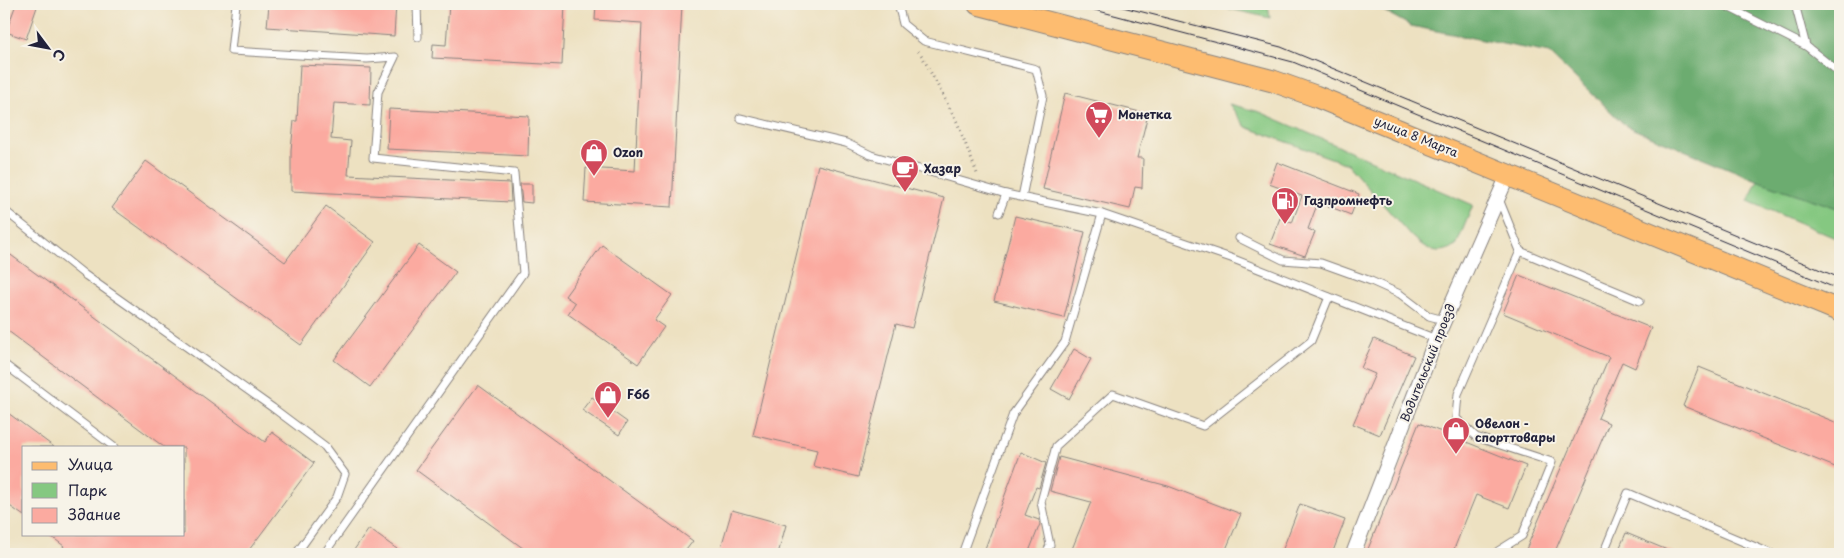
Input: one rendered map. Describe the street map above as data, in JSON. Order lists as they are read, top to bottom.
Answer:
{
  "streets": {
    "main road": ["улица 8 Марта"],
    "street": ["Водительский проезд"]
  },
  "crossings": [
    ["улица 8 Марта", "Водительский проезд"]
  ],
  "places": {
    "supermarket": ["Монетка"],
    "shop": ["Ozon", "F66", "Овелон - спорттовары"],
    "cafe": ["Хазар"],
    "fuel station": ["Газпромнефть"]
  },
  "legend": ["Улица", "Парк", "Здание"],
  "north": "bottom right"
}
